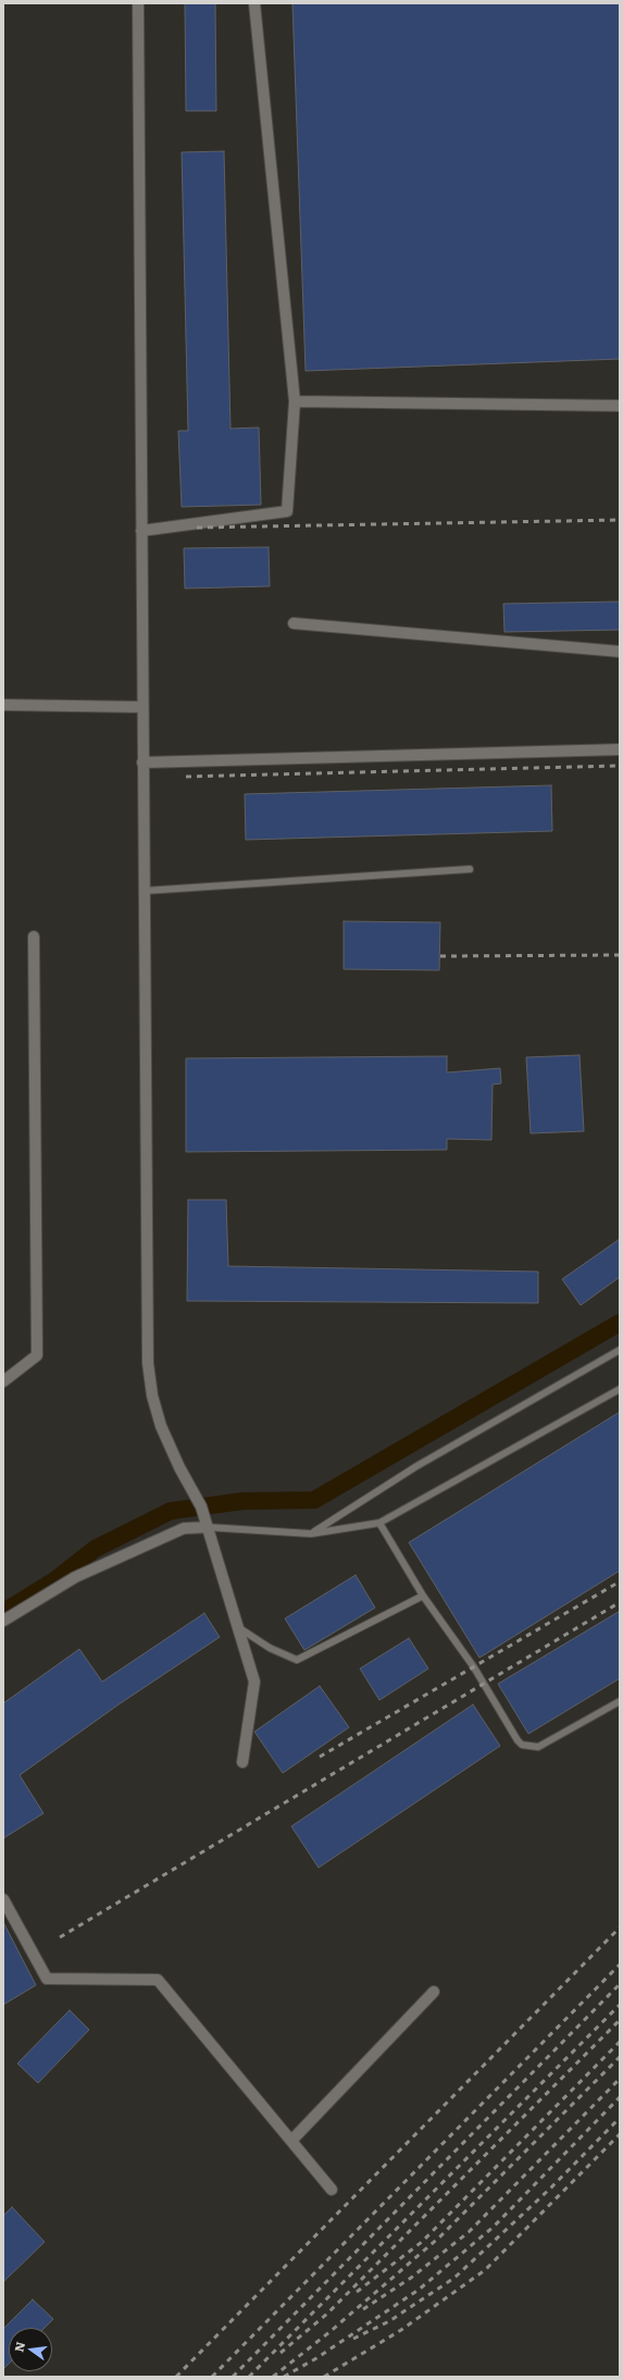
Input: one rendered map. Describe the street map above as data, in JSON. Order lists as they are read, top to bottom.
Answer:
{
  "north": "left"
}
